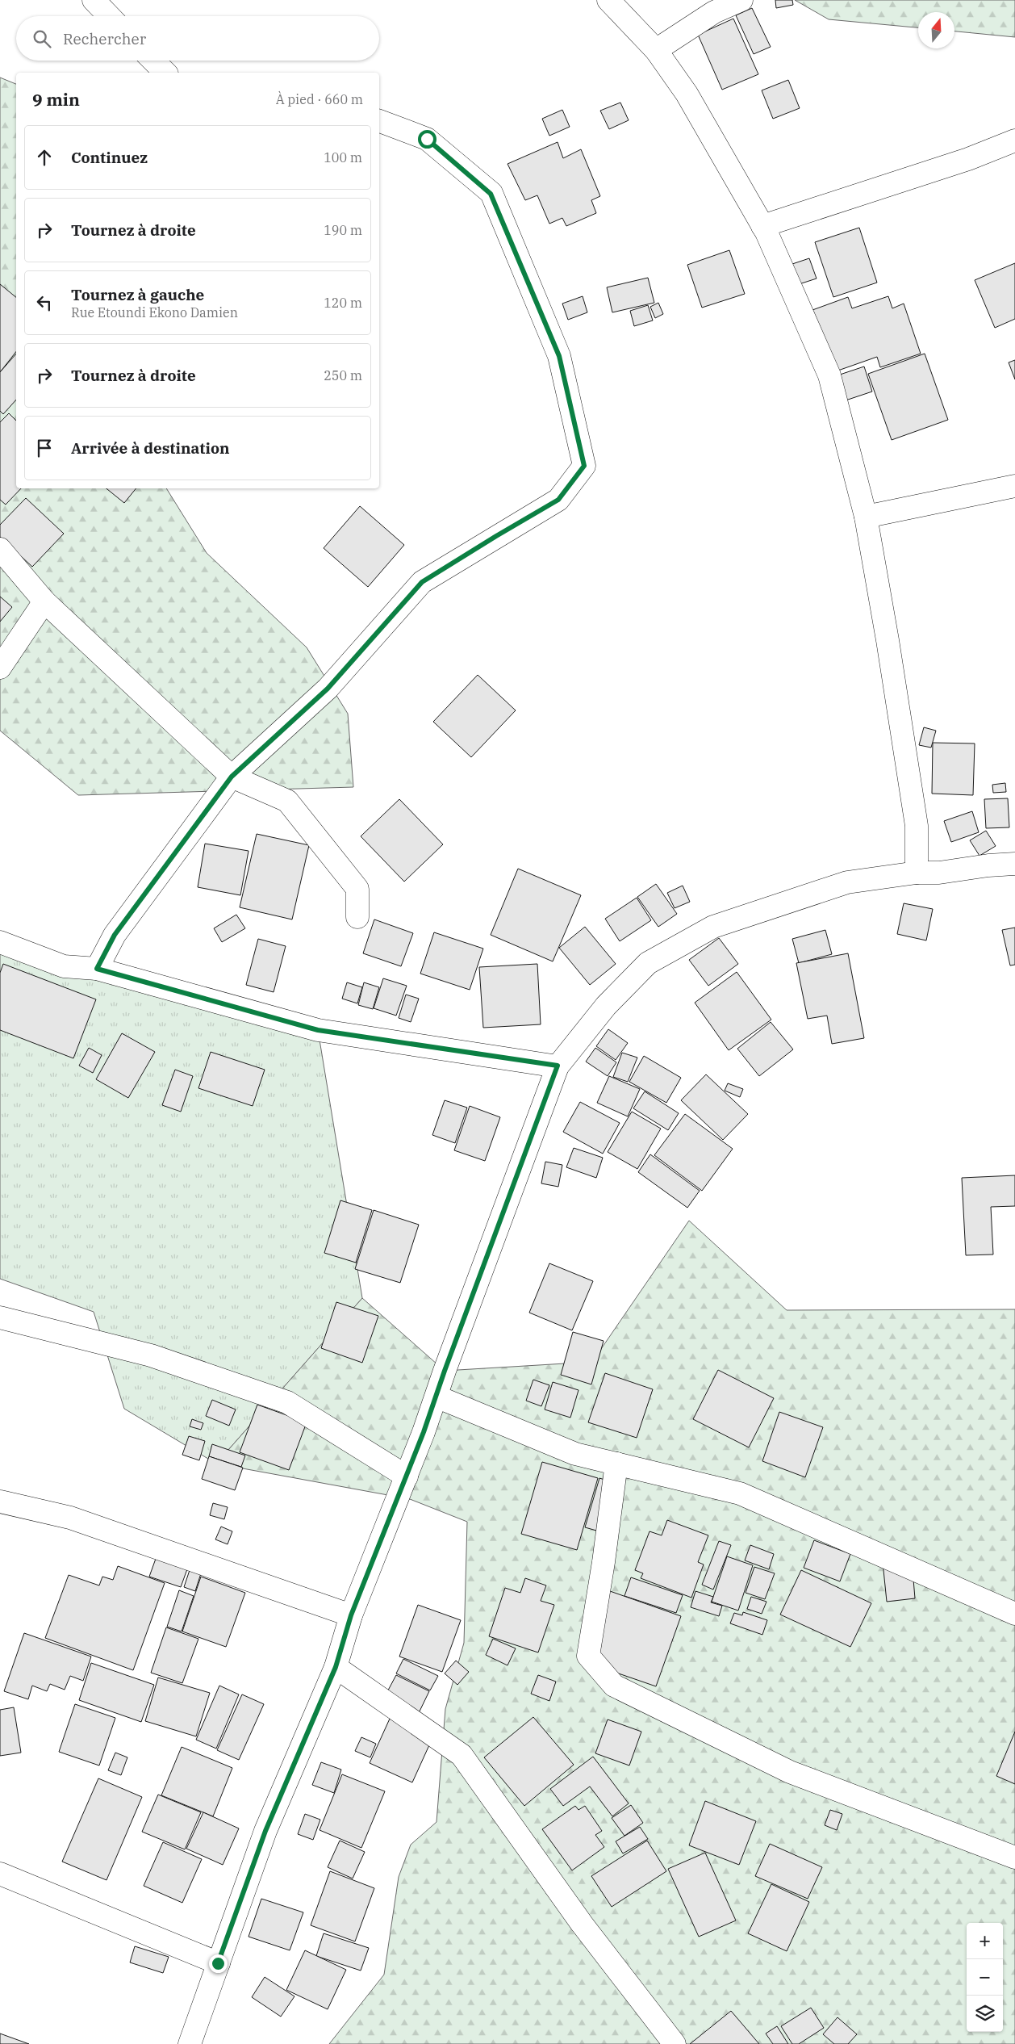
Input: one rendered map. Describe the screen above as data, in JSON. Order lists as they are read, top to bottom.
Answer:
{
  "north": "top",
  "page": {
    "search": "Rechercher",
    "heading": ["9 min", "À pied · 660 m"],
    "list": [
      ["Continuez", "100 m"],
      ["Tournez à droite", "190 m"],
      ["Tournez à gauche", "Rue Etoundi Ekono Damien", "120 m"],
      ["Tournez à droite", "250 m"],
      "Arrivée à destination"
    ],
    "map_buttons": ["+", "−"]
  }
}
